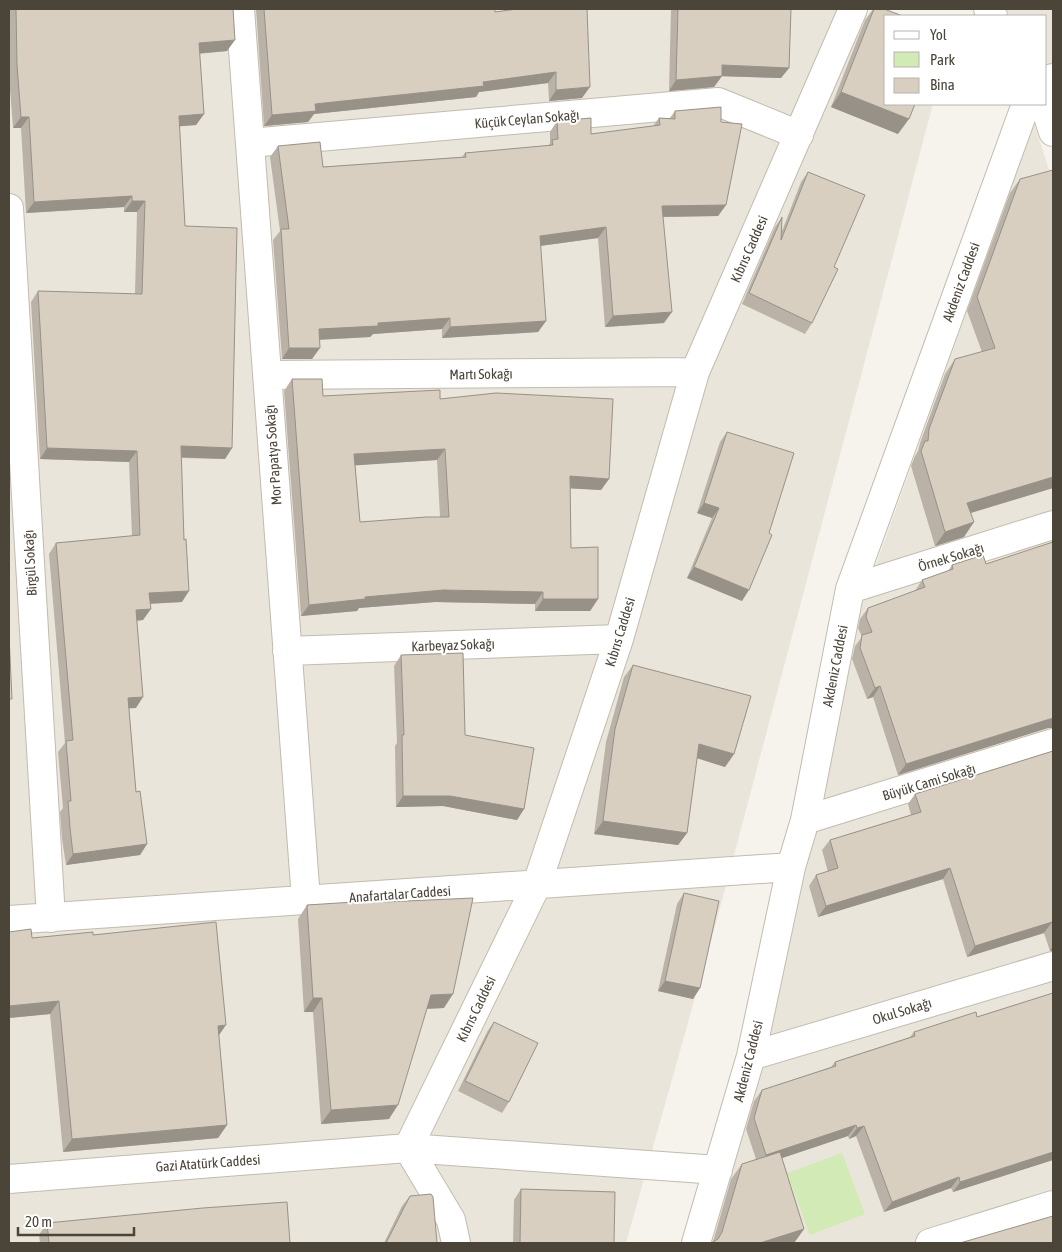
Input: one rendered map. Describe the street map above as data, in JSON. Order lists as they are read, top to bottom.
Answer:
{
  "streets": {
    "street": [
      "Küçük Ceylan Sokağı",
      "Kıbrıs Caddesi",
      "Akdeniz Caddesi",
      "Martı Sokağı",
      "Mor Papatya Sokağı",
      "Örnek Sokağı",
      "Birgül Sokağı",
      "Karbeyaz Sokağı",
      "Büyük Cami Sokağı",
      "Anafartalar Caddesi",
      "Okul Sokağı",
      "Gazi Atatürk Caddesi"
    ]
  },
  "crossings": [
    ["Küçük Ceylan Sokağı", "Kıbrıs Caddesi"],
    ["Küçük Ceylan Sokağı", "Mor Papatya Sokağı"],
    ["Kıbrıs Caddesi", "Martı Sokağı"],
    ["Kıbrıs Caddesi", "Karbeyaz Sokağı"],
    ["Kıbrıs Caddesi", "Anafartalar Caddesi"],
    ["Kıbrıs Caddesi", "Gazi Atatürk Caddesi"],
    ["Akdeniz Caddesi", "Örnek Sokağı"],
    ["Akdeniz Caddesi", "Büyük Cami Sokağı"],
    ["Akdeniz Caddesi", "Anafartalar Caddesi"],
    ["Akdeniz Caddesi", "Okul Sokağı"],
    ["Akdeniz Caddesi", "Gazi Atatürk Caddesi"],
    ["Martı Sokağı", "Mor Papatya Sokağı"],
    ["Mor Papatya Sokağı", "Karbeyaz Sokağı"],
    ["Mor Papatya Sokağı", "Anafartalar Caddesi"],
    ["Birgül Sokağı", "Anafartalar Caddesi"]
  ],
  "legend": ["Yol", "Park", "Bina"],
  "scale_bar": "20 m"
}
